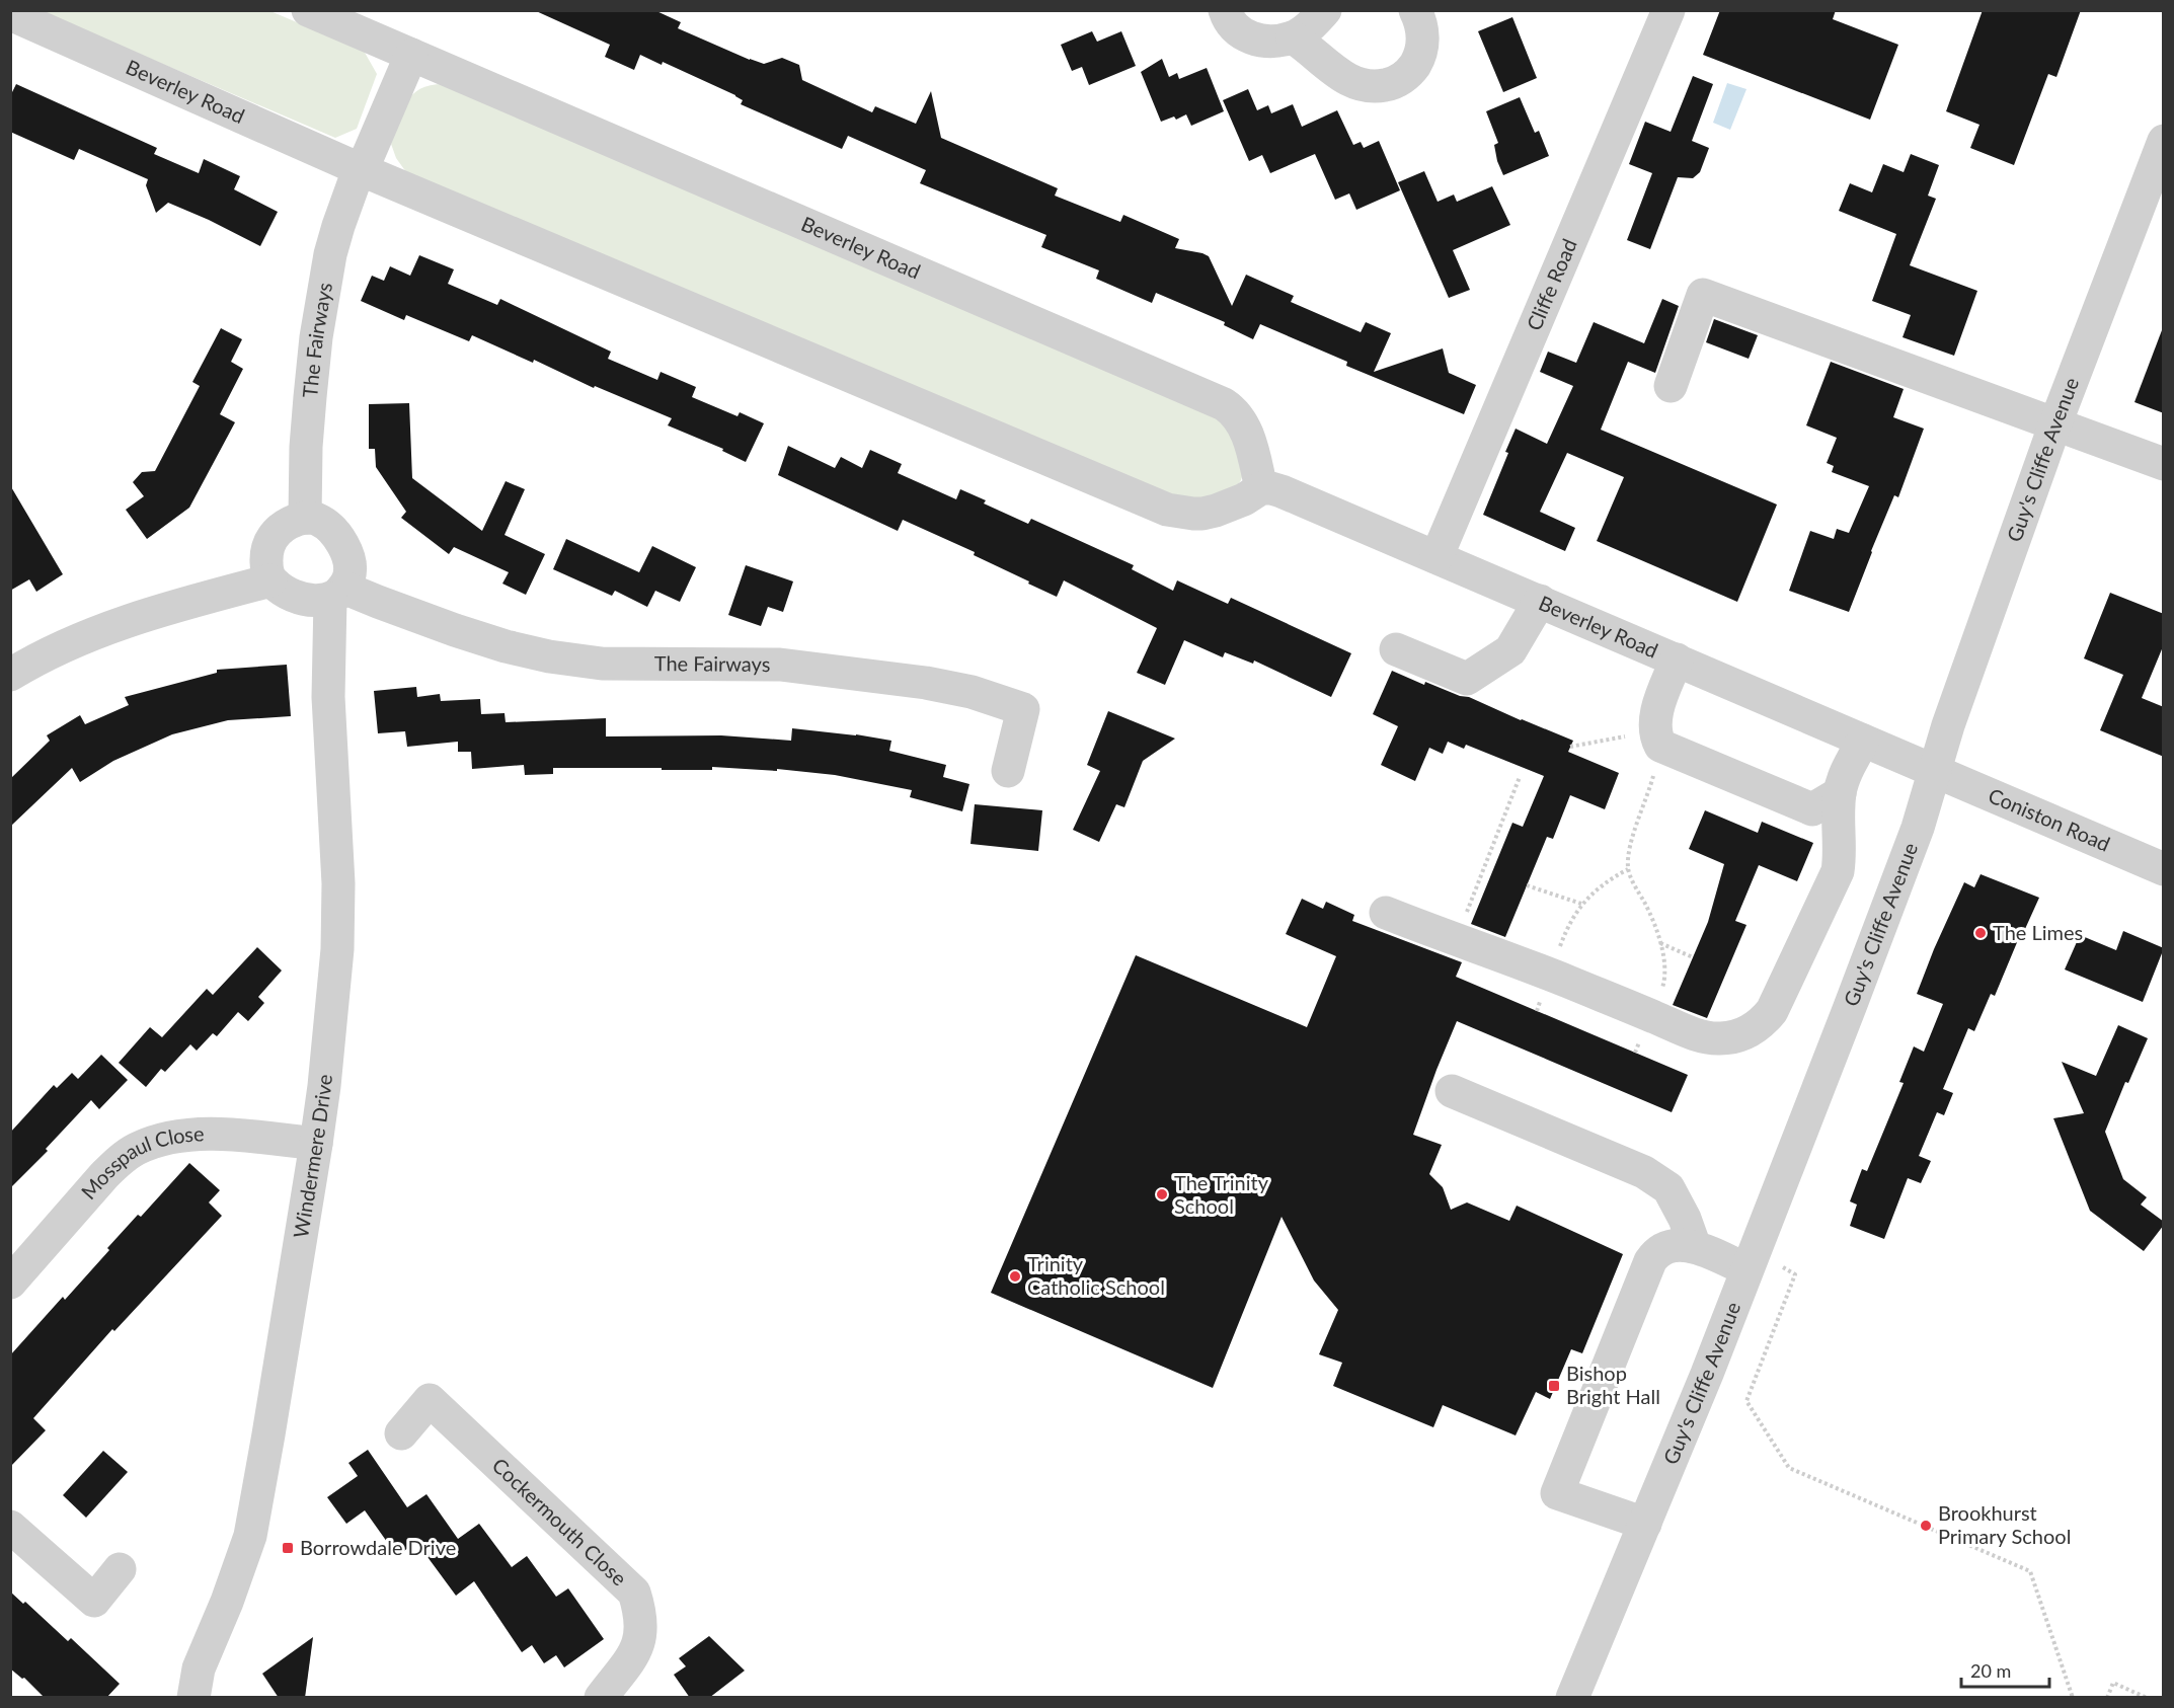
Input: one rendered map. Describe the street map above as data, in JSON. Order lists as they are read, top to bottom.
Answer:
{
  "streets": {
    "street": [
      "Beverley Road",
      "Cliffe Road",
      "The Fairways",
      "Guy's Cliffe Avenue",
      "Coniston Road",
      "Windermere Drive",
      "Mosspaul Close",
      "Cockermouth Close"
    ]
  },
  "crossings": [
    ["Beverley Road", "Cliffe Road"],
    ["Beverley Road", "The Fairways"],
    ["Beverley Road", "Guy's Cliffe Avenue"],
    ["Beverley Road", "Coniston Road"],
    ["The Fairways", "Windermere Drive"],
    ["Guy's Cliffe Avenue", "Coniston Road"],
    ["Windermere Drive", "Mosspaul Close"]
  ],
  "places": {
    "other": [
      "The Limes",
      "The Trinity School",
      "Trinity Catholic School",
      "Brookhurst Primary School"
    ],
    "transit": ["Bishop Bright Hall", "Borrowdale Drive"]
  },
  "scale_bar": "20 m"
}
